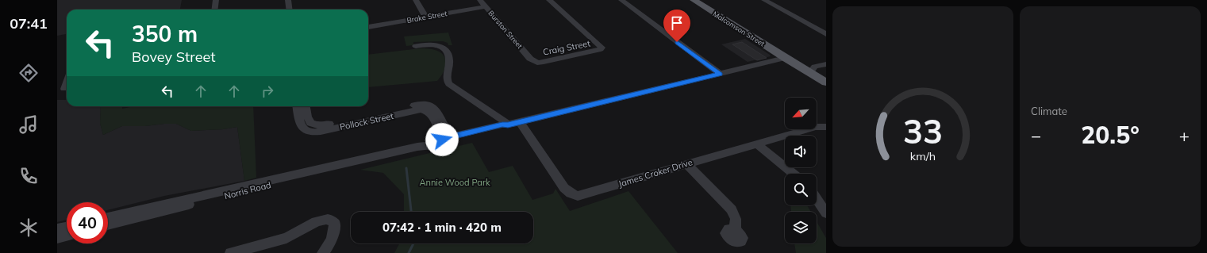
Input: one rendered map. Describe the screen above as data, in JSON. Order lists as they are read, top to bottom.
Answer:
{
  "streets": {
    "main road": ["Malcomson Street"],
    "street": [
      "Brake Street",
      "Burston Street",
      "Craig Street",
      "Pollock Street",
      "James Croker Drive",
      "Norris Road"
    ]
  },
  "crossings": [
    ["Brake Street", "Burston Street"],
    ["Malcomson Street", "Norris Road"],
    ["Burston Street", "Craig Street"],
    ["Pollock Street", "Norris Road"],
    ["James Croker Drive", "Norris Road"]
  ],
  "parks": ["Annie Wood Park"],
  "north": "bottom left",
  "page": {
    "tabs": "07:41",
    "tile": "Climate",
    "turn": ["350 m", "Bovey Street"],
    "heat": ["−", "20.5°", "+"],
    "limit": "40",
    "trip": "07:42 · 1 min · 420 m",
    "gauge": ["33", "km/h"]
  }
}
